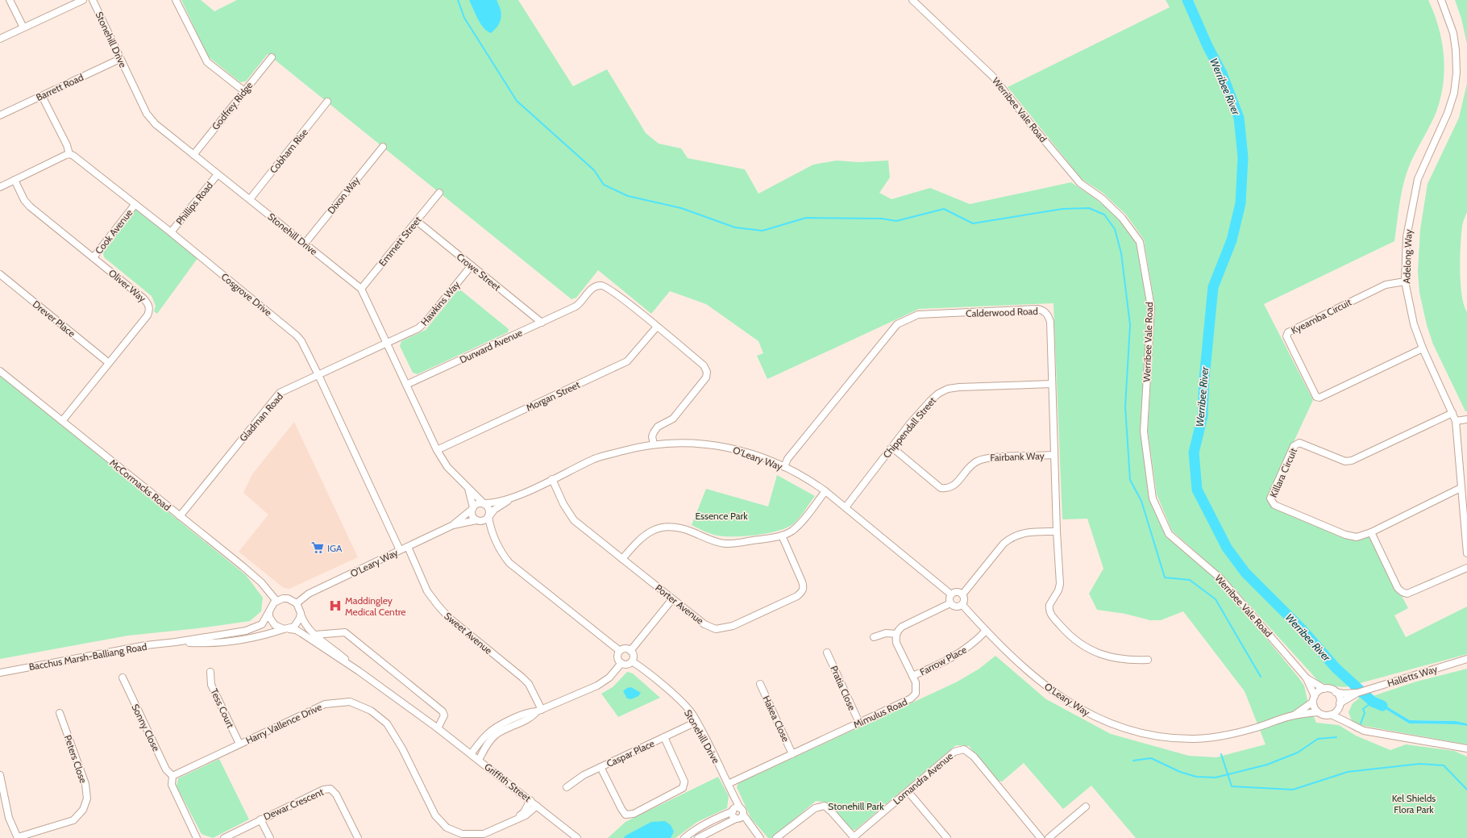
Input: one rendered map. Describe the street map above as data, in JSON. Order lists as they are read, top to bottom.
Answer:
{
  "streets": {
    "street": [
      "Stonehill Drive",
      "Barrett Road",
      "Godfrey Ridge",
      "Werribee Vale Road",
      "Cobham Rise",
      "Dixon Way",
      "Phillips Road",
      "Cook Avenue",
      "Emmett Street",
      "Adelong Way",
      "Crowe Street",
      "Oliver Way",
      "Cosgrove Drive",
      "Hawkins Way",
      "Calderwood Road",
      "Kyeamba Circuit",
      "Drever Place",
      "Durward Avenue",
      "Morgan Street",
      "Gladman Road",
      "Chippendall Street",
      "Fairbank Way",
      "O'Leary Way",
      "Killara Circuit",
      "McCormacks Road",
      "Porter Avenue",
      "Sweet Avenue",
      "Bacchus Marsh-Balliang Road",
      "Farrow Place",
      "Halletts Way",
      "Pratia Close",
      "Tess Court",
      "Mimulus Road",
      "Hakea Close",
      "Harry Vallence Drive",
      "Sonny Close",
      "Caspar Place",
      "Peters Close",
      "Lomandra Avenue",
      "Griffith Street",
      "Dewar Crescent"
    ]
  },
  "crossings": [
    ["Stonehill Drive", "Barrett Road"],
    ["Stonehill Drive", "Godfrey Ridge"],
    ["Stonehill Drive", "Cobham Rise"],
    ["Stonehill Drive", "Dixon Way"],
    ["Stonehill Drive", "Phillips Road"],
    ["Stonehill Drive", "Emmett Street"],
    ["Stonehill Drive", "Hawkins Way"],
    ["Stonehill Drive", "Durward Avenue"],
    ["Stonehill Drive", "Morgan Street"],
    ["Stonehill Drive", "Gladman Road"],
    ["Stonehill Drive", "Mimulus Road"],
    ["Stonehill Drive", "Caspar Place"],
    ["Werribee Vale Road", "O'Leary Way"],
    ["Werribee Vale Road", "Halletts Way"],
    ["Phillips Road", "Cosgrove Drive"],
    ["Cook Avenue", "Oliver Way"],
    ["Cook Avenue", "Cosgrove Drive"],
    ["Emmett Street", "Crowe Street"],
    ["Adelong Way", "Kyeamba Circuit"],
    ["Adelong Way", "Killara Circuit"],
    ["Crowe Street", "Hawkins Way"],
    ["Crowe Street", "Durward Avenue"],
    ["Oliver Way", "Drever Place"],
    ["Oliver Way", "McCormacks Road"],
    ["Cosgrove Drive", "Gladman Road"],
    ["Cosgrove Drive", "O'Leary Way"],
    ["Hawkins Way", "Gladman Road"],
    ["Calderwood Road", "Chippendall Street"],
    ["Calderwood Road", "Fairbank Way"],
    ["Calderwood Road", "O'Leary Way"],
    ["Durward Avenue", "Morgan Street"],
    ["Gladman Road", "McCormacks Road"],
    ["Chippendall Street", "Fairbank Way"],
    ["Chippendall Street", "O'Leary Way"],
    ["O'Leary Way", "McCormacks Road"],
    ["O'Leary Way", "Porter Avenue"],
    ["O'Leary Way", "Sweet Avenue"],
    ["O'Leary Way", "Bacchus Marsh-Balliang Road"],
    ["O'Leary Way", "Farrow Place"],
    ["O'Leary Way", "Halletts Way"],
    ["O'Leary Way", "Griffith Street"],
    ["McCormacks Road", "Bacchus Marsh-Balliang Road"],
    ["McCormacks Road", "Griffith Street"],
    ["Bacchus Marsh-Balliang Road", "Griffith Street"],
    ["Farrow Place", "Mimulus Road"],
    ["Pratia Close", "Mimulus Road"],
    ["Tess Court", "Harry Vallence Drive"],
    ["Mimulus Road", "Hakea Close"],
    ["Harry Vallence Drive", "Sonny Close"],
    ["Harry Vallence Drive", "Griffith Street"]
  ],
  "water": ["Werribee River"],
  "parks": ["Essence Park", "Kel Shields Flora Park", "Stonehill Park"],
  "places": {
    "supermarket": ["IGA"],
    "hospital": ["Maddingley Medical Centre"]
  }
}
